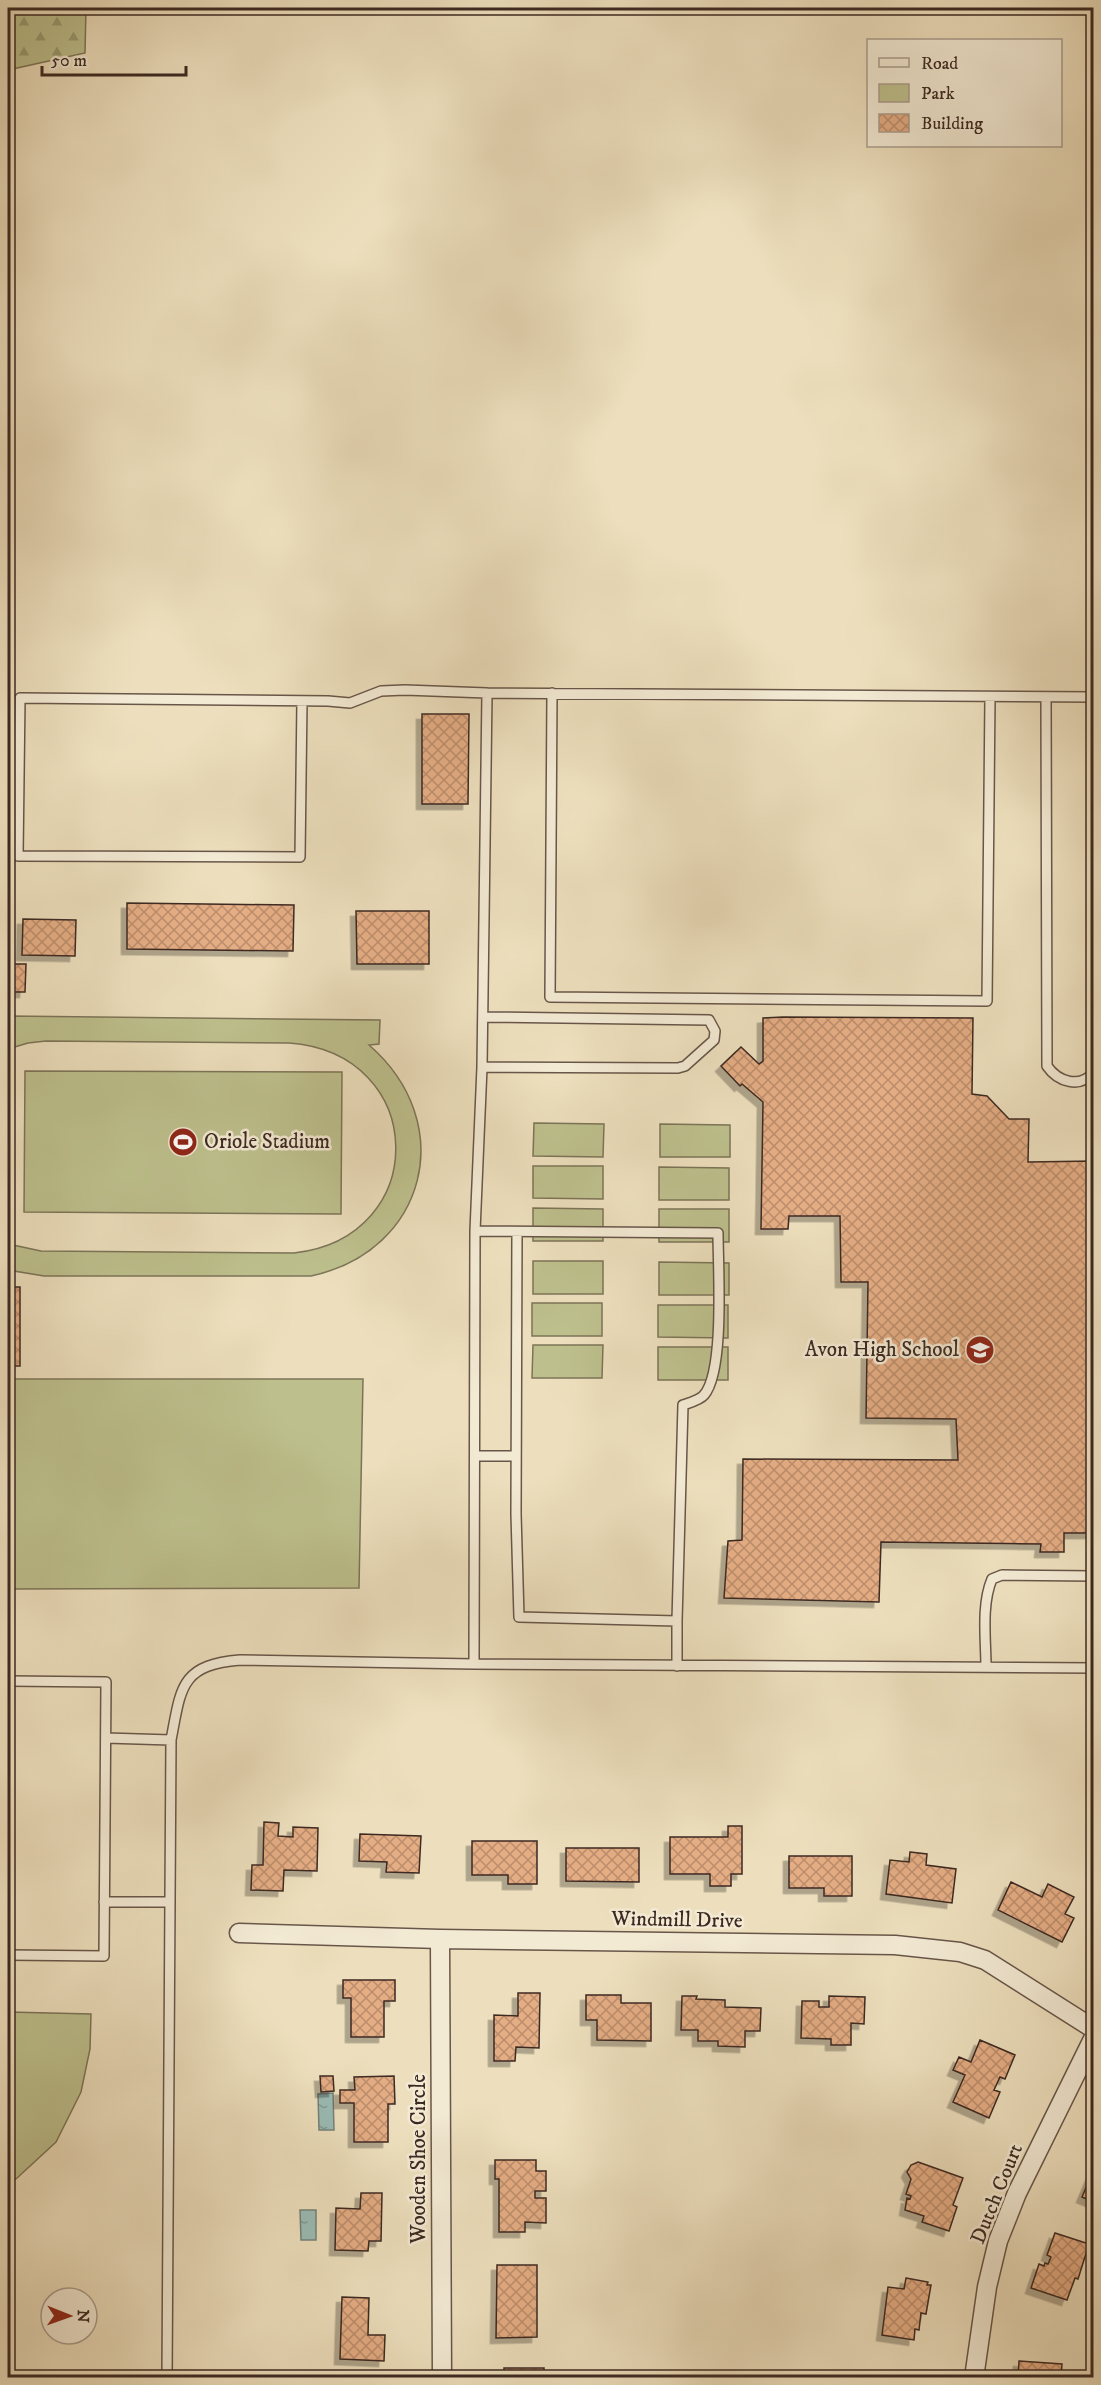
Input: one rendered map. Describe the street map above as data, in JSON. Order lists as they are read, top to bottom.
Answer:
{
  "streets": {
    "street": ["Windmill Drive", "Wooden Shoe Circle", "Dutch Court"]
  },
  "crossings": [
    ["Windmill Drive", "Wooden Shoe Circle"]
  ],
  "places": {
    "sports": ["Oriole Stadium"],
    "school or university": ["Avon High School"]
  },
  "legend": ["Road", "Park", "Building"],
  "scale_bar": "50 m",
  "north": "right"
}
